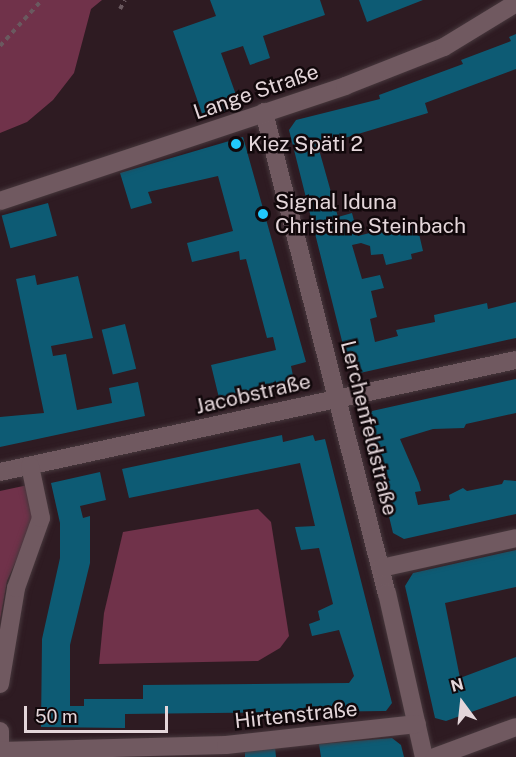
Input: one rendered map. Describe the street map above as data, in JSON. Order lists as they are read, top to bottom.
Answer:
{
  "streets": {
    "street": [
      "Lange Straße",
      "Jacobstraße",
      "Lerchenfeldstraße",
      "Hirtenstraße"
    ]
  },
  "crossings": [
    ["Lange Straße", "Lerchenfeldstraße"],
    ["Jacobstraße", "Lerchenfeldstraße"],
    ["Lerchenfeldstraße", "Hirtenstraße"]
  ],
  "places": ["Kiez Späti 2", "Signal Iduna Christine Steinbach"],
  "scale_bar": "50 m",
  "north": "top"
}
